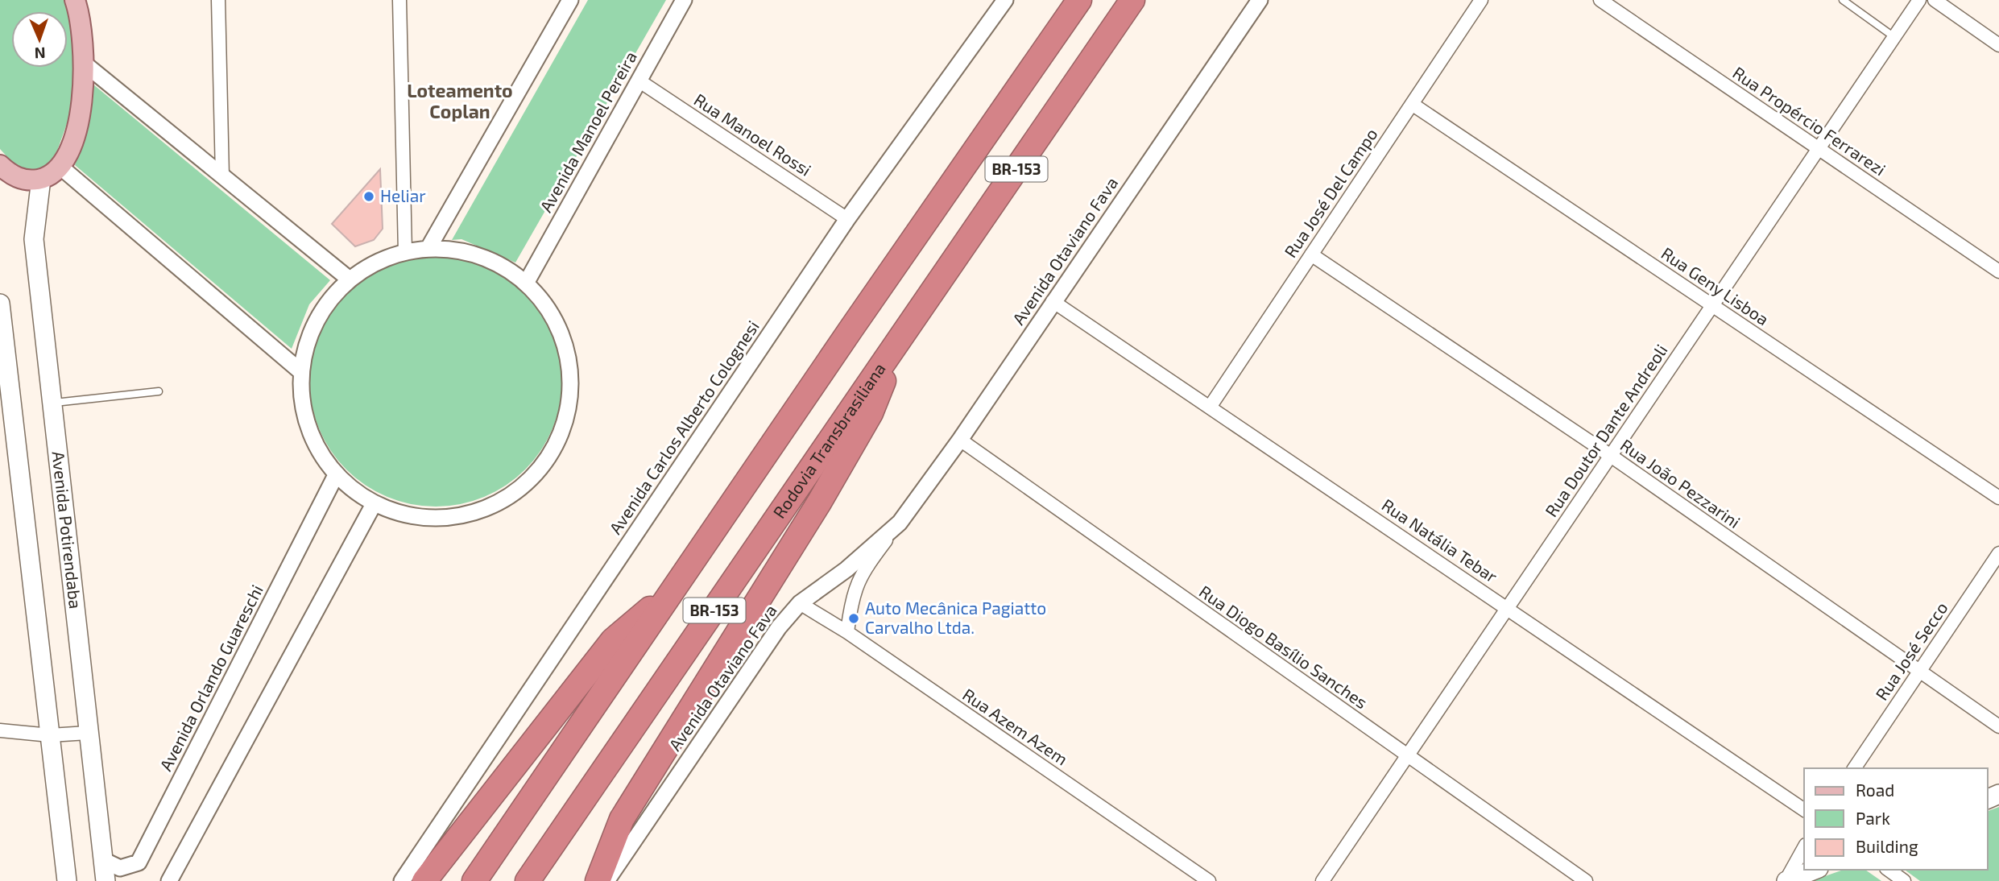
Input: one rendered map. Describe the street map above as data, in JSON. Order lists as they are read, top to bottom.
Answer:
{
  "streets": {
    "highway": ["BR-153", "Rodovia Transbrasiliana"],
    "main road": ["Avenida Potirendaba"],
    "street": [
      "Rua Propércio Ferrarezi",
      "Avenida Manoel Pereira",
      "Rua Manoel Rossi",
      "Rua José Del Campo",
      "Avenida Otaviano Fava",
      "Rua Geny Lisboa",
      "Avenida Carlos Alberto Colognesi",
      "Rua Doutor Dante Andreoli",
      "Rua João Pezzarini",
      "Rua Natália Tebar",
      "Rua Diogo Basílio Sanches",
      "Rua José Secco",
      "Avenida Orlando Guareschi",
      "Rua Azem Azem"
    ]
  },
  "crossings": [
    ["Rua Propércio Ferrarezi", "Rua Doutor Dante Andreoli"],
    ["Avenida Manoel Pereira", "Rua Manoel Rossi"],
    ["Rua Manoel Rossi", "Avenida Carlos Alberto Colognesi"],
    ["Rua José Del Campo", "Rua Geny Lisboa"],
    ["Rua José Del Campo", "Rua João Pezzarini"],
    ["Rua José Del Campo", "Rua Natália Tebar"],
    ["Avenida Otaviano Fava", "Rua Natália Tebar"],
    ["Avenida Otaviano Fava", "Rua Diogo Basílio Sanches"],
    ["Avenida Otaviano Fava", "Rua Azem Azem"],
    ["Rua Geny Lisboa", "Rua Doutor Dante Andreoli"],
    ["Rua Doutor Dante Andreoli", "Rua João Pezzarini"],
    ["Rua Doutor Dante Andreoli", "Rua Natália Tebar"],
    ["Rua Doutor Dante Andreoli", "Rua Diogo Basílio Sanches"],
    ["Rua João Pezzarini", "Rua José Secco"],
    ["Avenida Potirendaba", "Avenida Orlando Guareschi"]
  ],
  "districts": ["Loteamento Coplan"],
  "places": ["Heliar", "Auto Mecânica Pagiatto Carvalho Ltda."],
  "legend": ["Road", "Park", "Building"],
  "north": "bottom"
}
